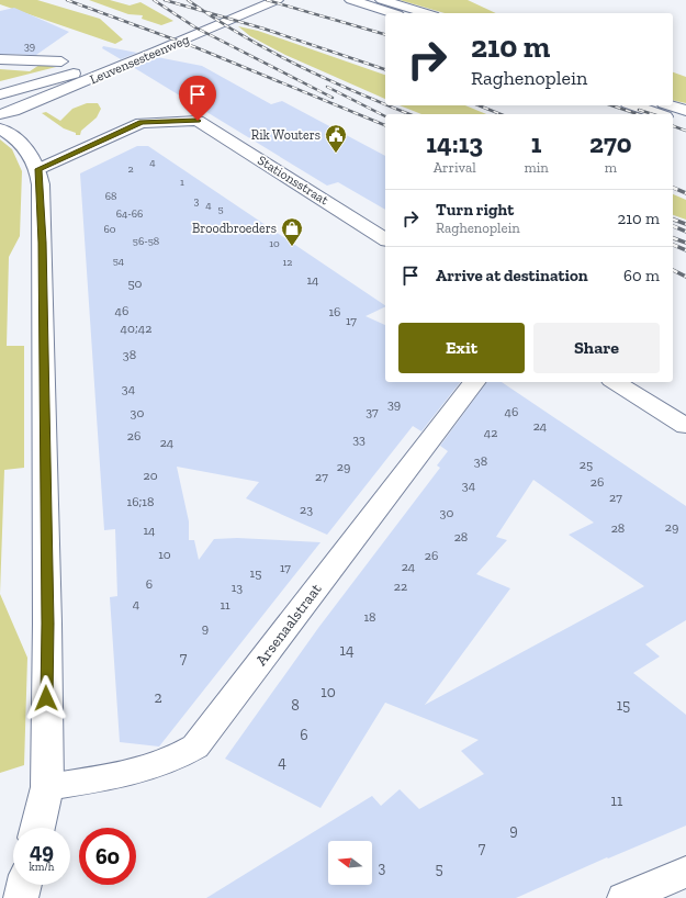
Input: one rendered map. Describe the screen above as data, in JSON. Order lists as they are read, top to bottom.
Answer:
{
  "streets": {
    "main road": ["Leuvensesteenweg", "Stationsstraat", "Arsenaalstraat"]
  },
  "places": {
    "public building": ["Rik Wouters"],
    "shop": ["Broodbroeders"]
  },
  "house_numbers": [
    "39",
    "4",
    "2",
    "1",
    "68",
    "3",
    "4",
    "5",
    "64-66",
    "60",
    "56-58",
    "10",
    "54",
    "12",
    "14",
    "50",
    "46",
    "16",
    "17",
    "40;42",
    "38",
    "34",
    "39",
    "37",
    "46",
    "30",
    "24",
    "42",
    "26",
    "33",
    "24",
    "38",
    "25",
    "29",
    "20",
    "27",
    "26",
    "34",
    "27",
    "16;18",
    "23",
    "30",
    "29",
    "28",
    "14",
    "28",
    "10",
    "26",
    "24",
    "17",
    "15",
    "6",
    "22",
    "13",
    "4",
    "11",
    "18",
    "9",
    "14",
    "7",
    "10",
    "2",
    "8",
    "15",
    "6",
    "4",
    "11",
    "9",
    "7",
    "3",
    "5"
  ],
  "north": "left",
  "page": {
    "turn": ["210 m", "Raghenoplein"],
    "eta": [
      "14:13",
      "Arrival",
      "1",
      "min",
      "270",
      "m"
    ],
    "list": [
      {
        "name": "Turn right",
        "note": "Raghenoplein",
        "value": "210 m"
      },
      {
        "name": "Arrive at destination",
        "value": "60 m"
      }
    ],
    "buttons": ["Exit", "Share"],
    "speed": "49 km/h",
    "limit": "60"
  }
}
